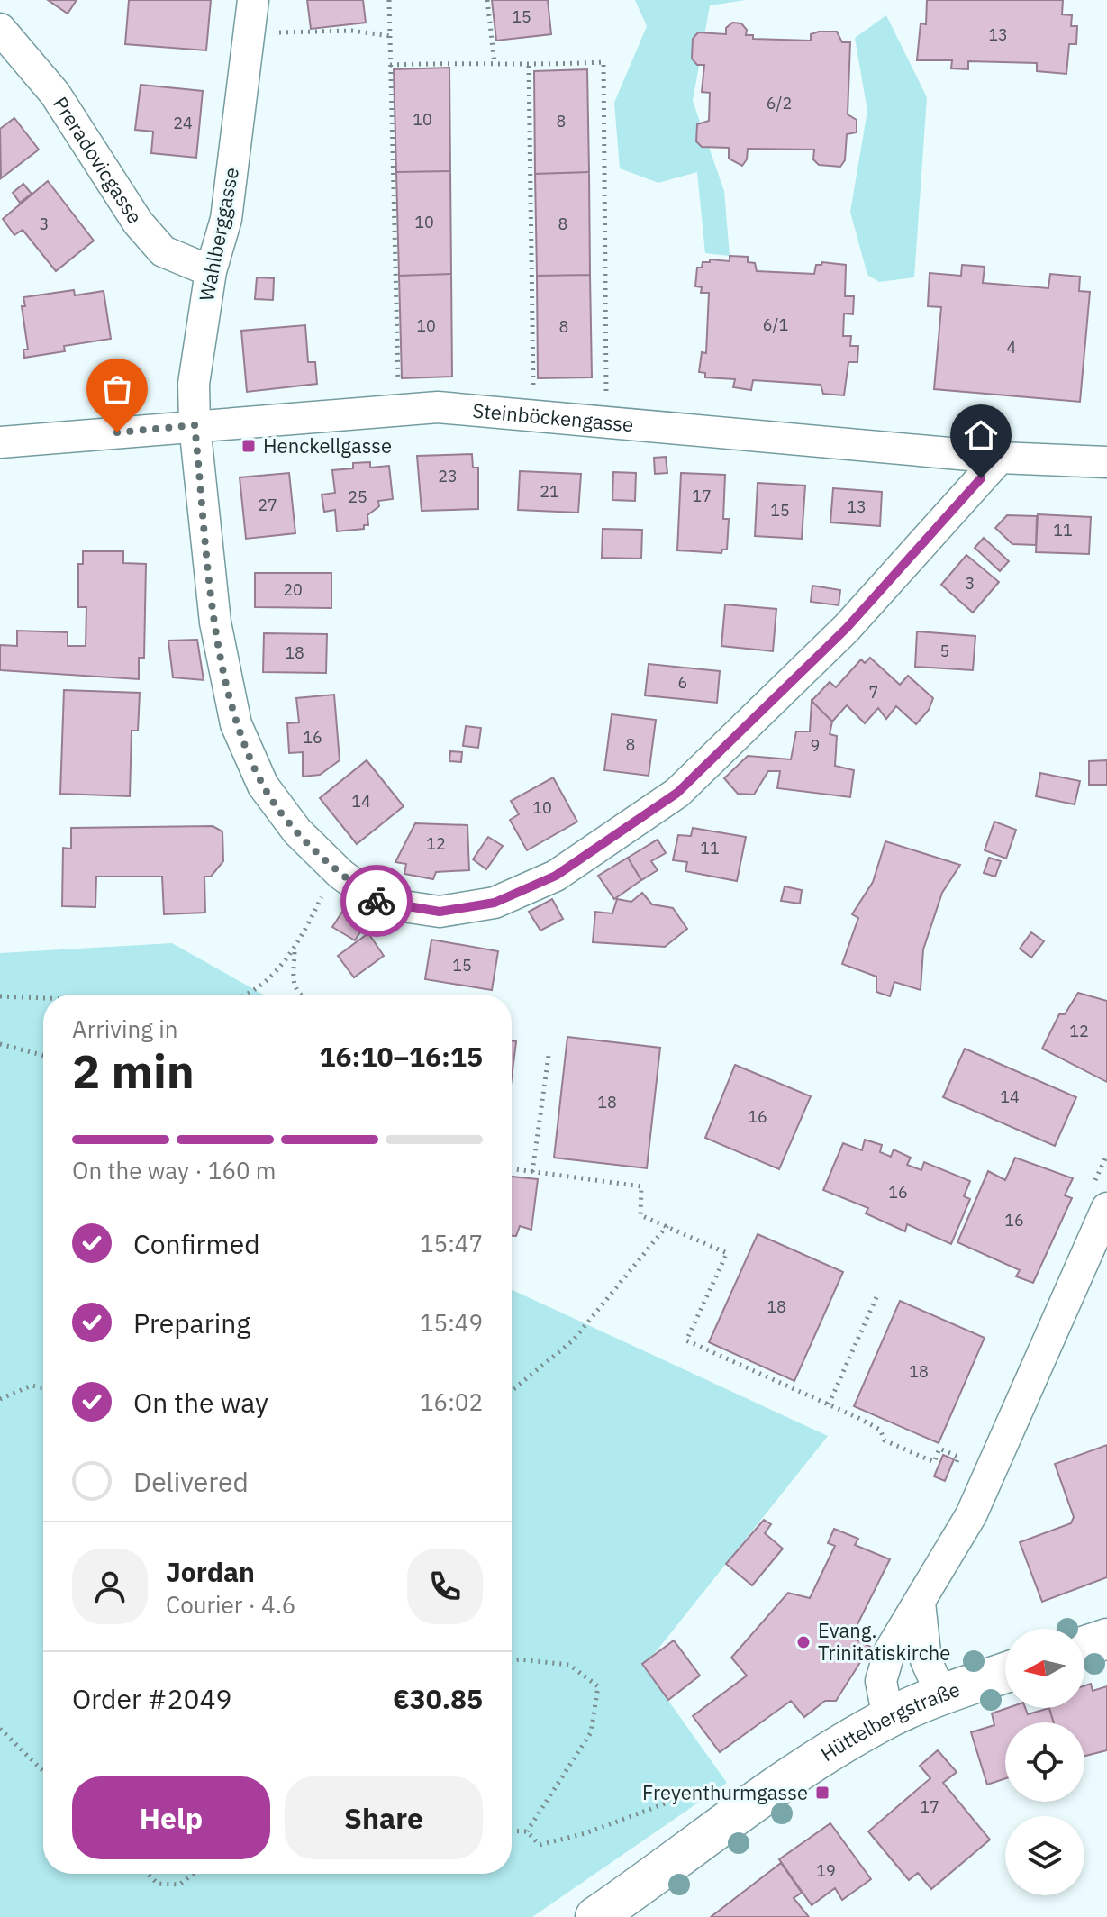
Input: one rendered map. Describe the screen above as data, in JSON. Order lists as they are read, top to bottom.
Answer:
{
  "streets": {
    "main road": ["Hüttelbergstraße"],
    "street": ["Preradovicgasse", "Wahlberggasse", "Steinböckengasse"]
  },
  "crossings": [
    ["Preradovicgasse", "Wahlberggasse"],
    ["Wahlberggasse", "Steinböckengasse"]
  ],
  "places": {
    "transit": ["Henckellgasse", "Freyenthurmgasse"],
    "other": ["Evang. Trinitatiskirche"]
  },
  "house_numbers": [
    "15",
    "13",
    "6/2",
    "10",
    "8",
    "24",
    "10",
    "3",
    "8",
    "6/1",
    "10",
    "8",
    "4",
    "23",
    "21",
    "17",
    "25",
    "27",
    "13",
    "15",
    "11",
    "3",
    "20",
    "5",
    "18",
    "6",
    "7",
    "16",
    "8",
    "9",
    "14",
    "10",
    "12",
    "11",
    "15",
    "12",
    "14",
    "18",
    "16",
    "16",
    "16",
    "18",
    "18",
    "17",
    "19"
  ],
  "north": "left",
  "page": {
    "heading": ["2 min", "Arriving in", "16:10–16:15"],
    "panel": [
      "Jordan",
      "Courier · 4.6",
      "Order #2049",
      "€30.85"
    ],
    "bar": "On the way · 160 m",
    "list": [
      ["Confirmed", "15:47"],
      ["Preparing", "15:49"],
      ["On the way", "16:02"],
      "Delivered"
    ],
    "buttons": ["Help", "Share"]
  }
}
